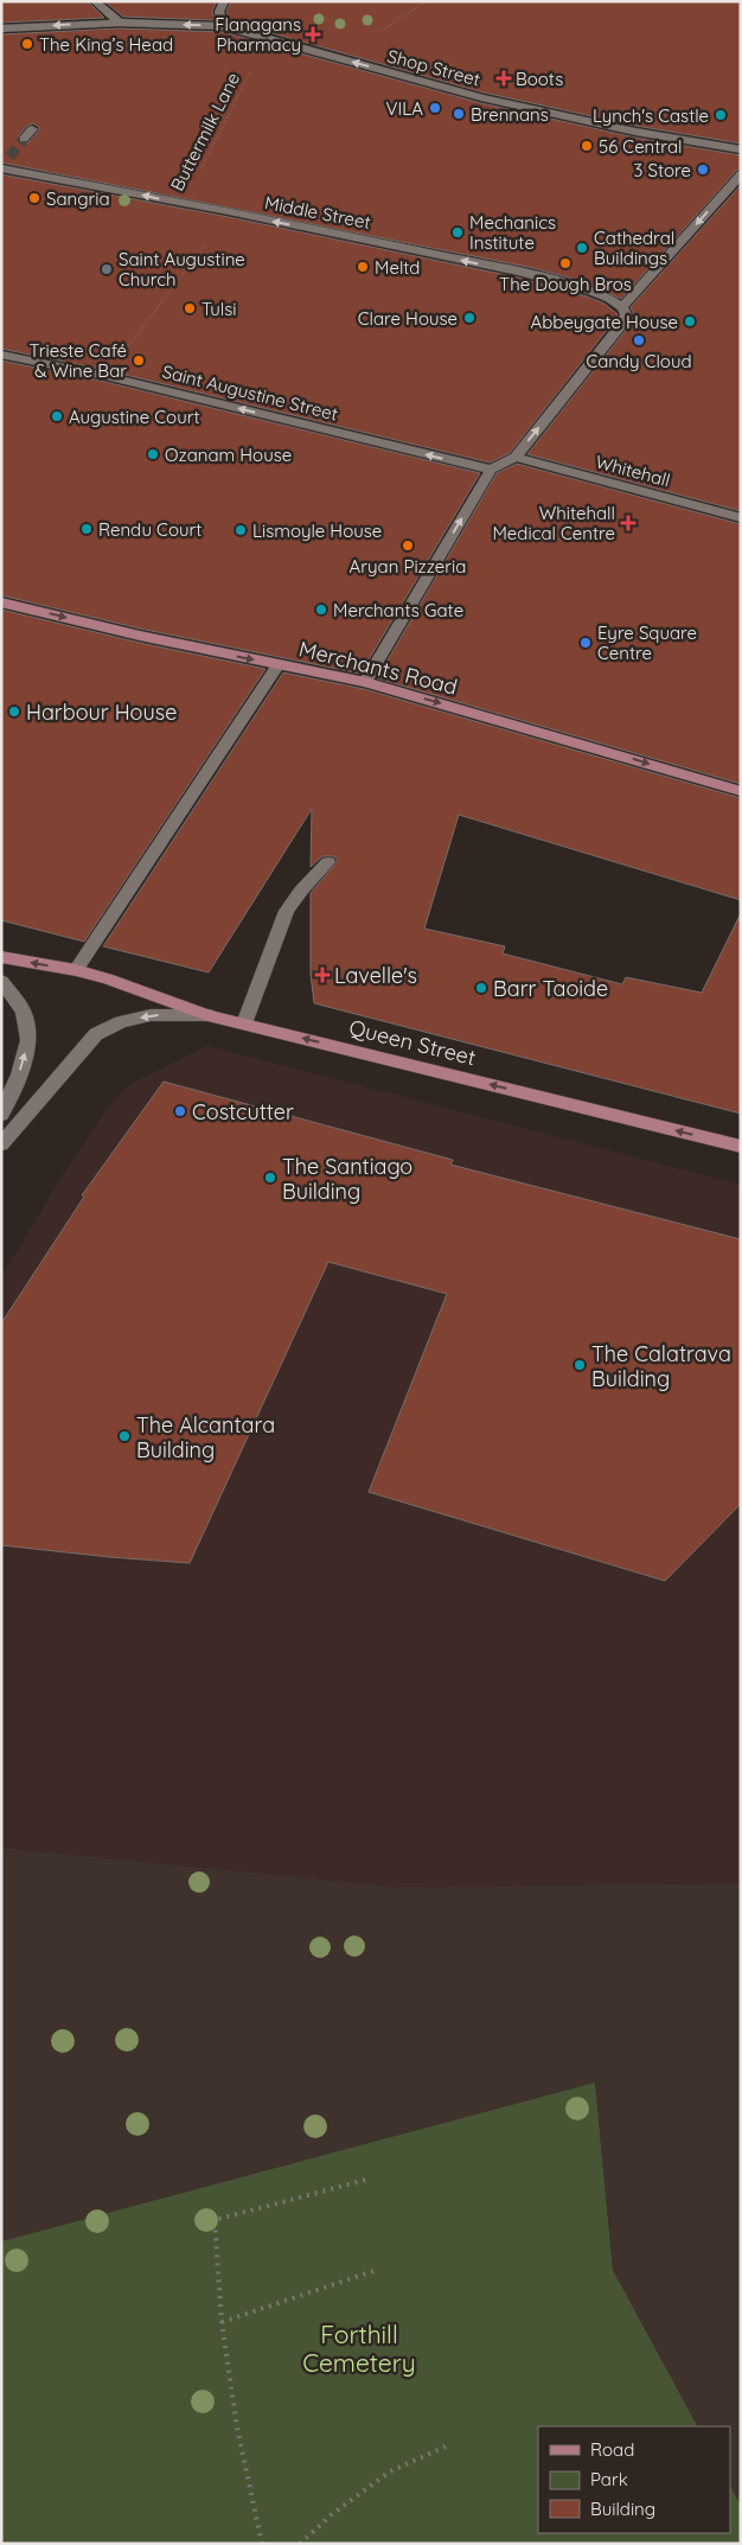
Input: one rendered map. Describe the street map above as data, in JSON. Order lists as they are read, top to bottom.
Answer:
{
  "streets": {
    "main road": ["Merchants Road", "Queen Street"],
    "street": [
      "Shop Street",
      "Middle Street",
      "Saint Augustine Street",
      "Whitehall"
    ],
    "path": ["Buttermilk Lane"]
  },
  "crossings": [
    ["Buttermilk Lane", "Middle Street"]
  ],
  "one_way": [
    "Shop Street",
    "Middle Street",
    "Saint Augustine Street",
    "Merchants Road",
    "Queen Street"
  ],
  "parks": ["Forthill Cemetery"],
  "places": {
    "health": [
      "Flanagans Pharmacy",
      "Boots",
      "Whitehall Medical Centre",
      "Lavelle's"
    ],
    "other": [
      "The King’s Head",
      "VILA",
      "Brennans",
      "Lynch's Castle",
      "56 Central",
      "3 Store",
      "Sangria",
      "Mechanics Institute",
      "Cathedral Buildings",
      "The Dough Bros",
      "Meltd",
      "Saint Augustine Church",
      "Tulsi",
      "Clare House",
      "Abbeygate House",
      "Candy Cloud",
      "Trieste Café & Wine Bar",
      "Augustine Court",
      "Ozanam House",
      "Rendu Court",
      "Lismoyle House",
      "Aryan Pizzeria",
      "Merchants Gate",
      "Eyre Square Centre",
      "Harbour House",
      "Barr Taoide",
      "Costcutter",
      "The Santiago Building",
      "The Calatrava Building",
      "The Alcantara Building"
    ]
  },
  "legend": ["Road", "Park", "Building"]
}
